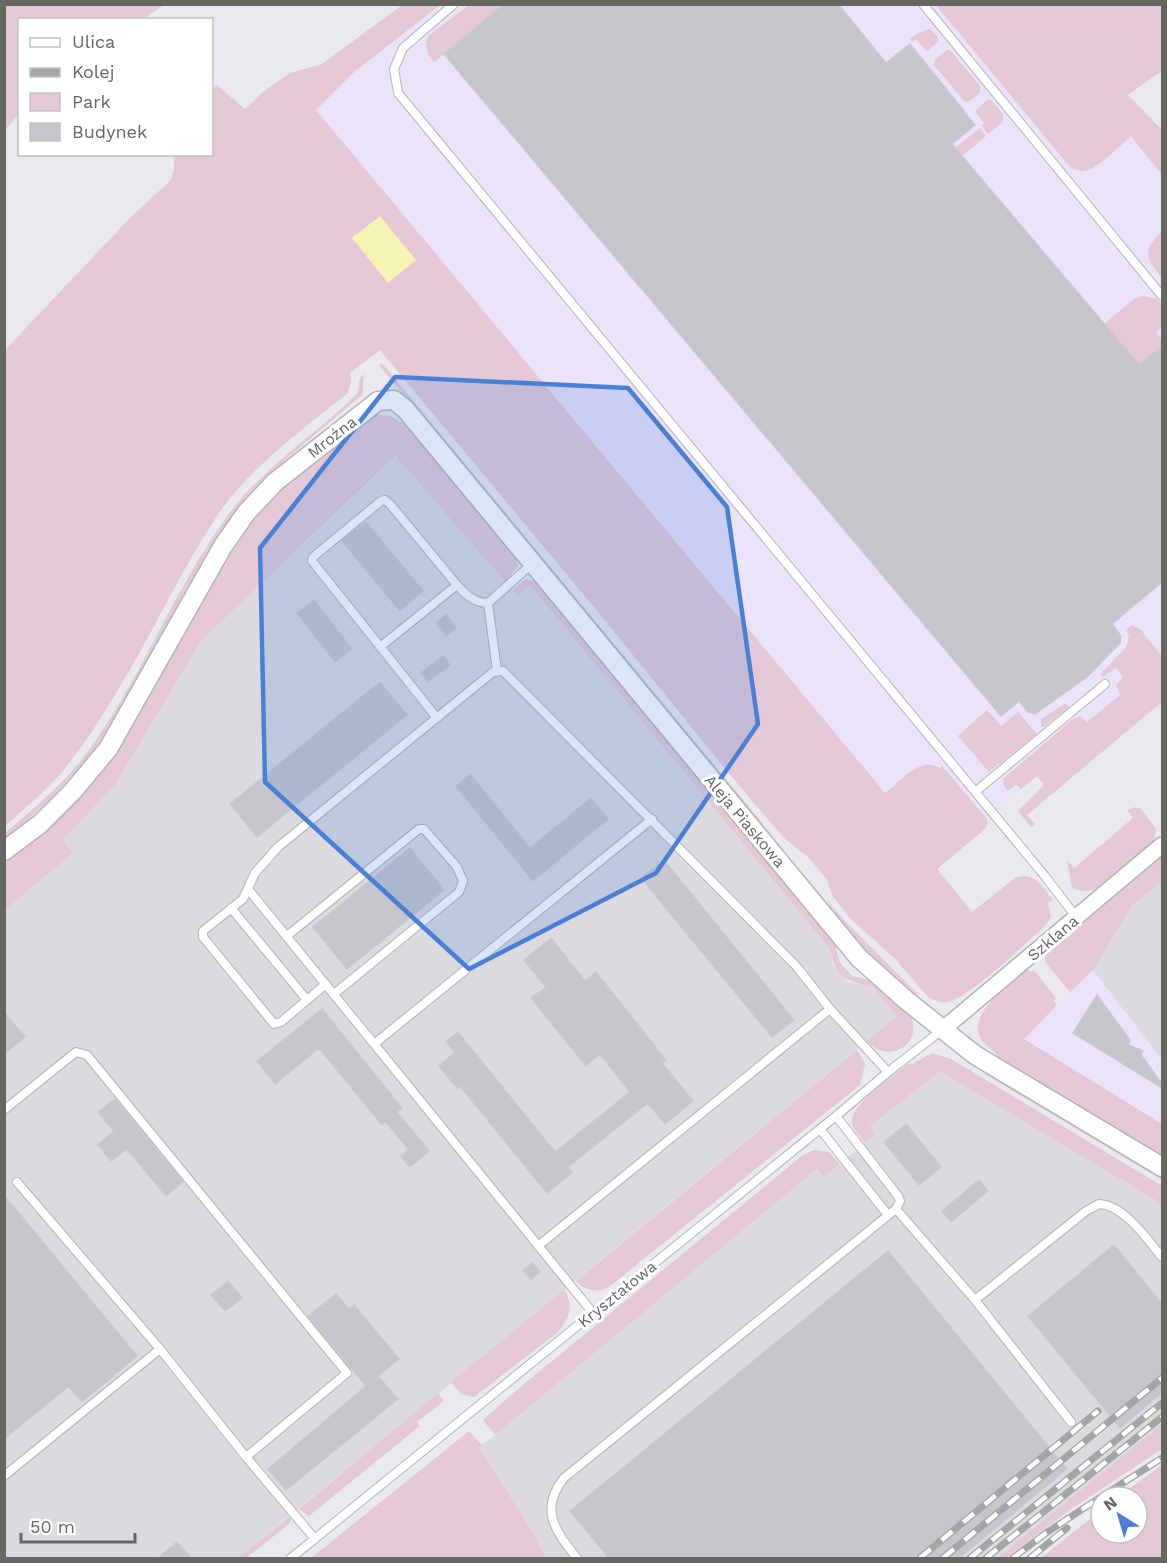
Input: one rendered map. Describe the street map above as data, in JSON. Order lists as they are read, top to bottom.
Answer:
{
  "streets": {
    "main road": ["Mroźna", "Aleja Piaskowa"],
    "street": ["Szklana"],
    "lane": ["Kryształowa"]
  },
  "crossings": [
    ["Mroźna", "Aleja Piaskowa"],
    ["Aleja Piaskowa", "Szklana"],
    ["Aleja Piaskowa", "Kryształowa"],
    ["Szklana", "Kryształowa"]
  ],
  "legend": [
    "Ulica",
    "Kolej",
    "Park",
    "Budynek"
  ],
  "scale_bar": "50 m",
  "north": "top left"
}
